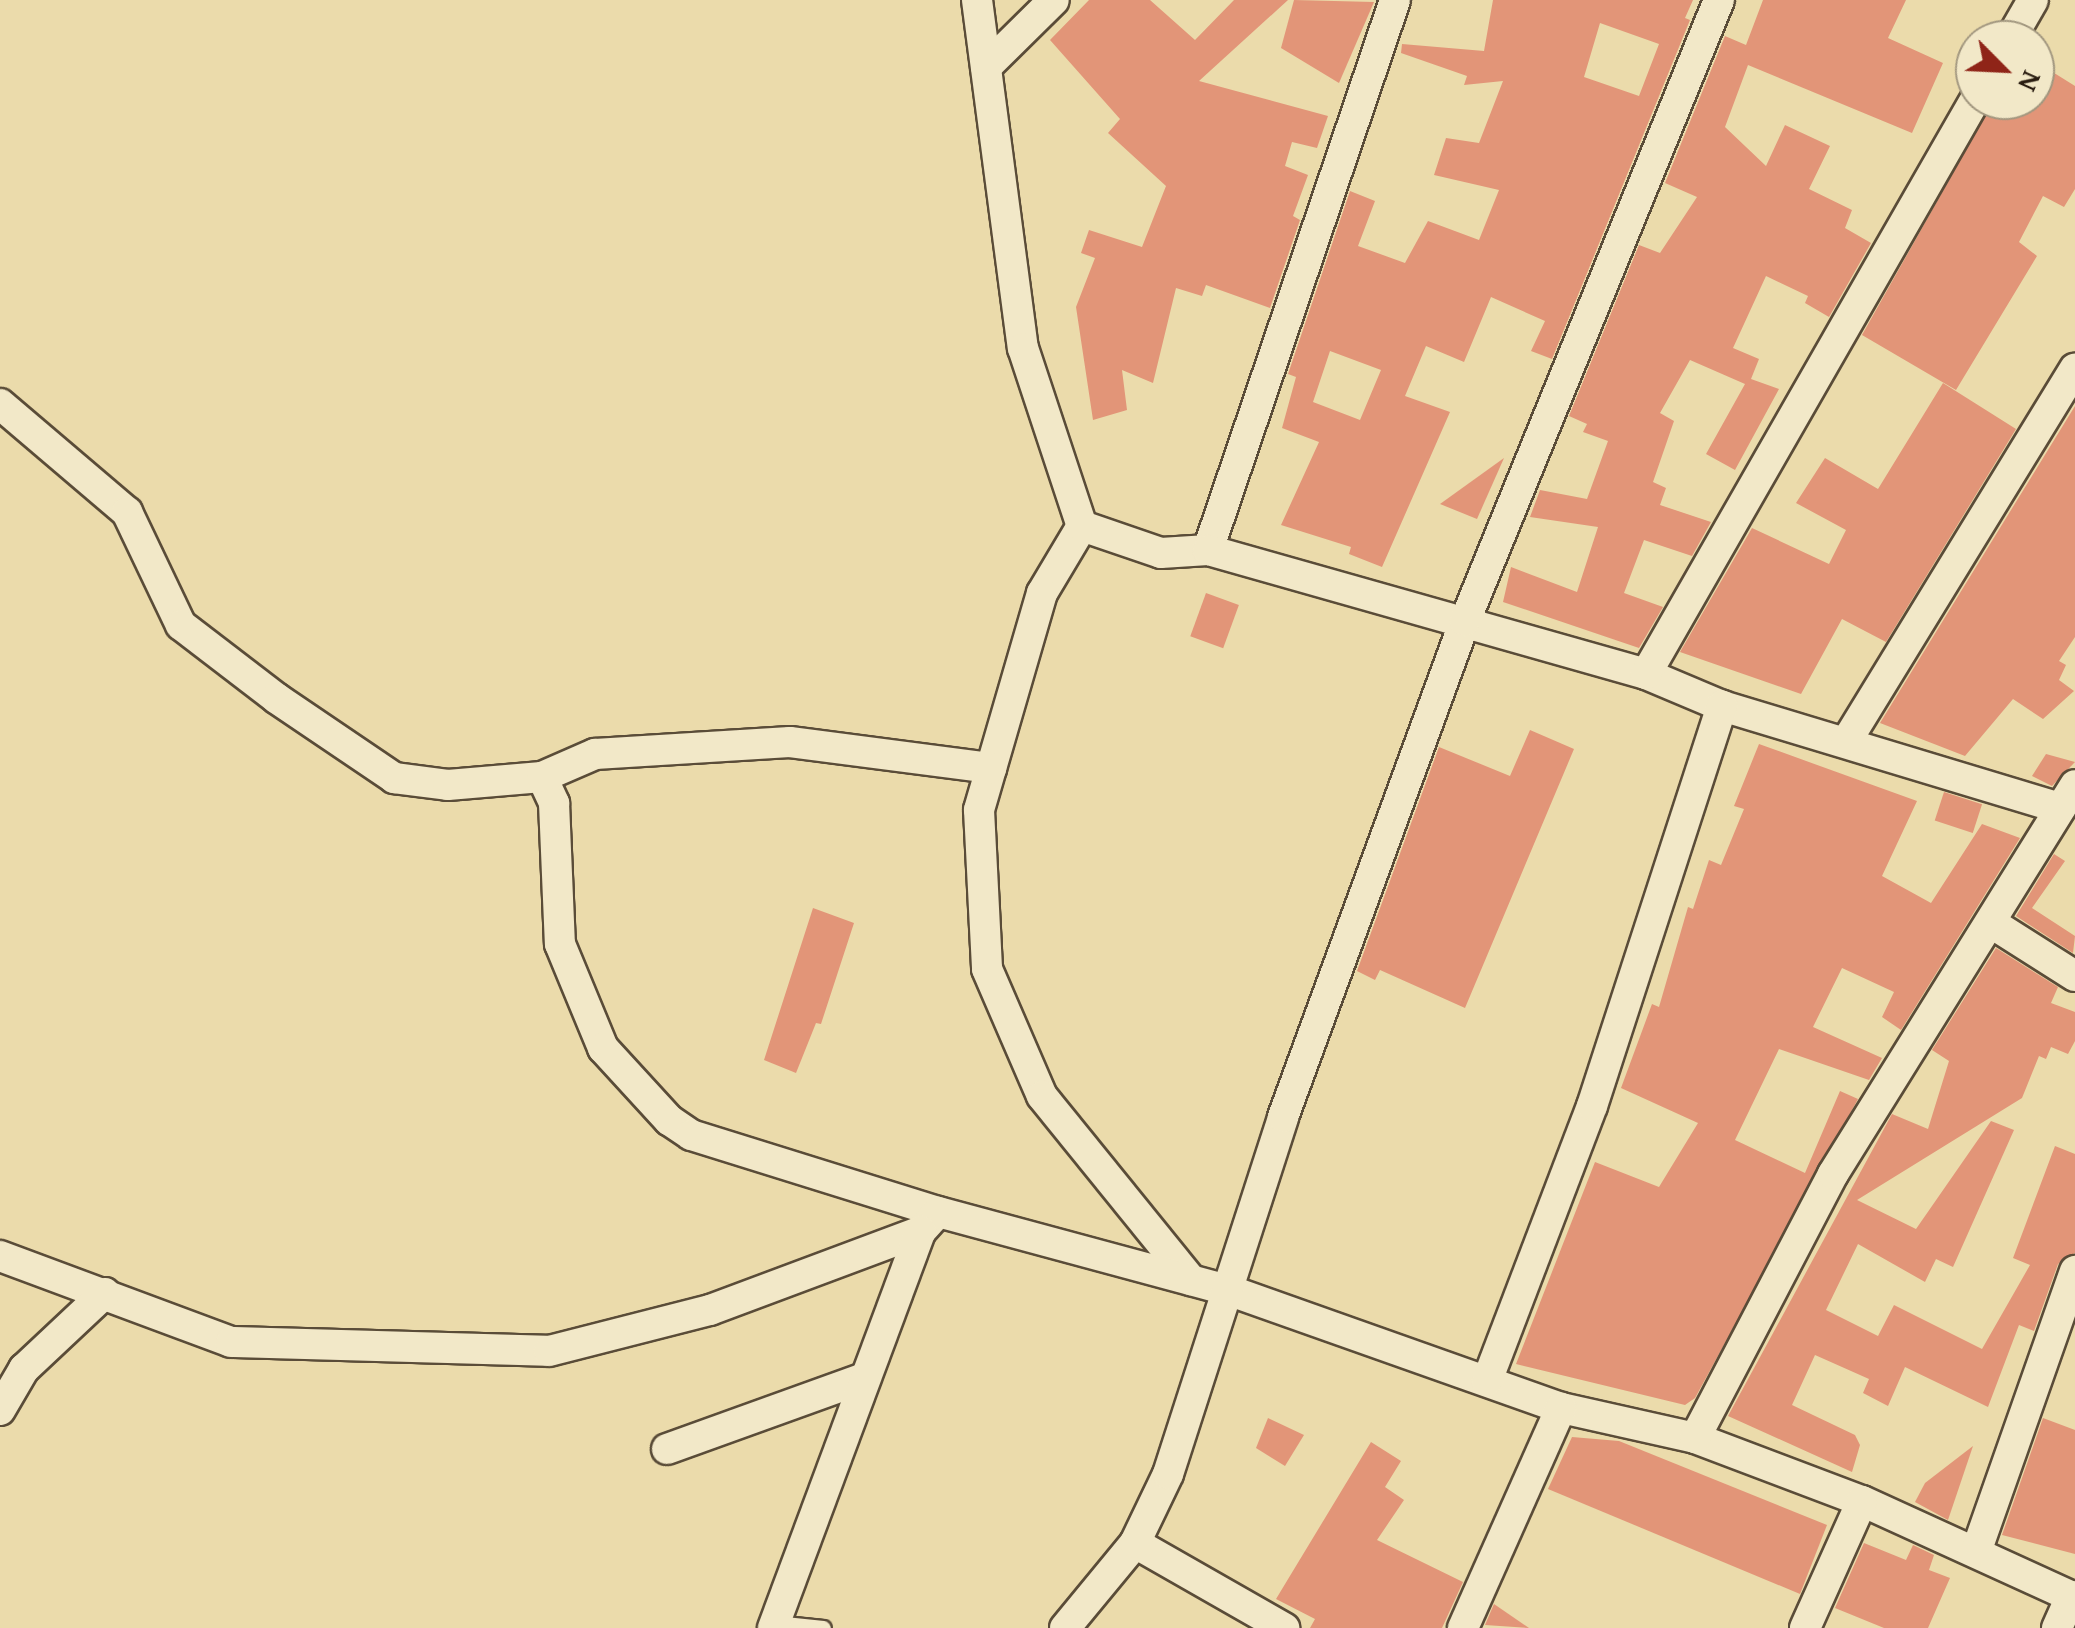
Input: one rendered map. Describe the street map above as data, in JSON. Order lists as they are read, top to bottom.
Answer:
{
  "north": "bottom right"
}
